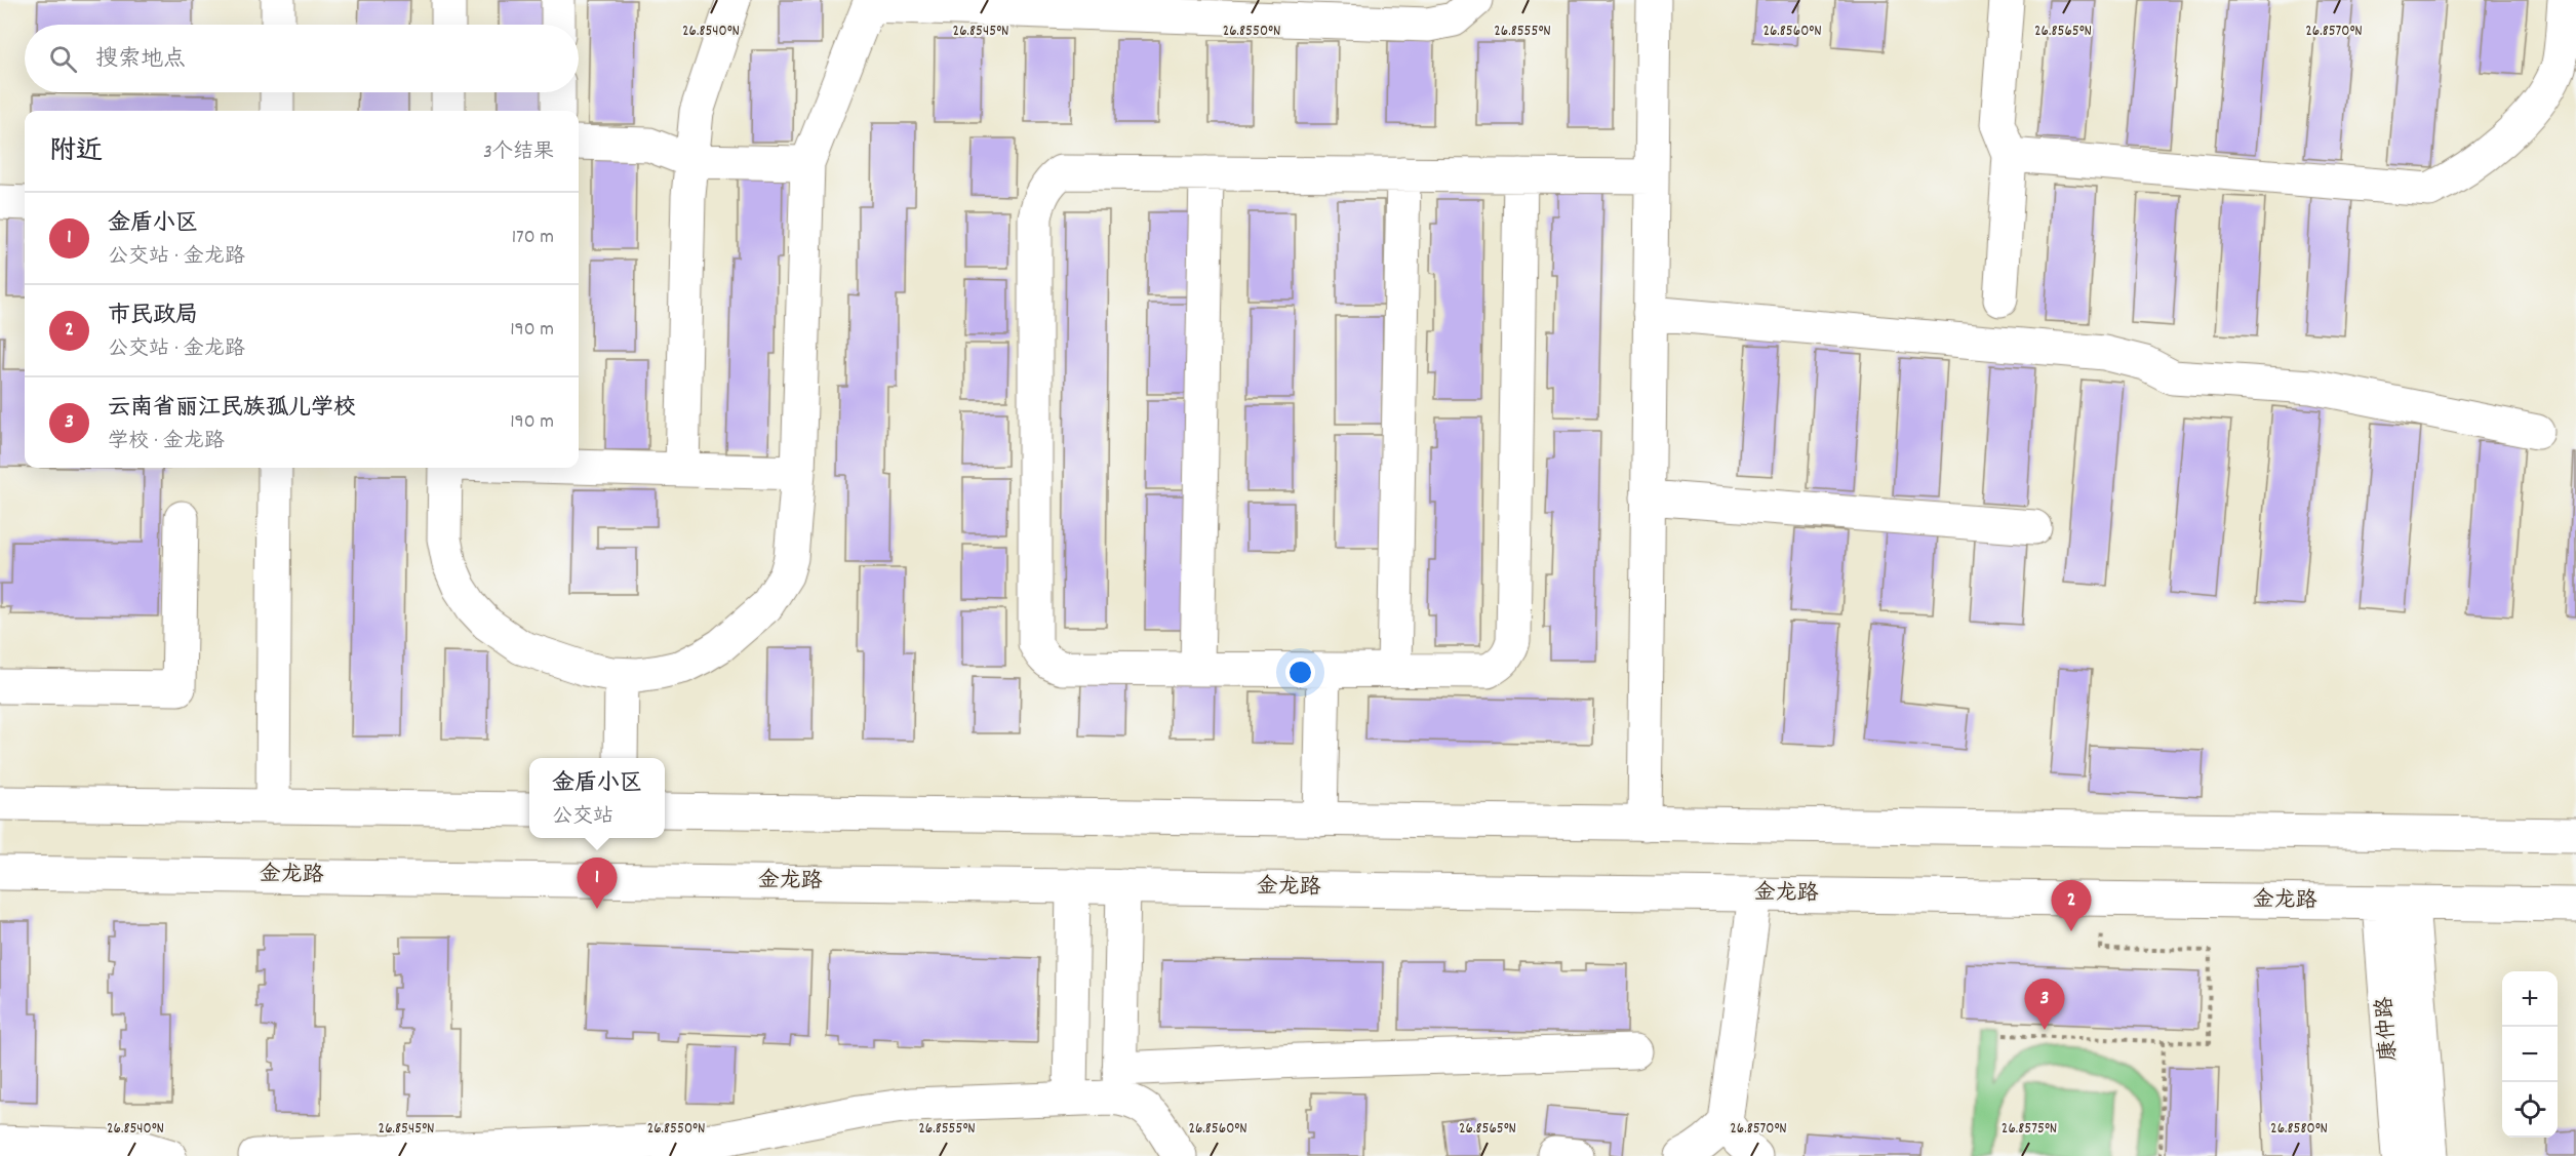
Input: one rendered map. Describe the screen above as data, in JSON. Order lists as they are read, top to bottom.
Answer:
{
  "streets": {
    "main road": ["金龙路", "康仲路"]
  },
  "crossings": [
    ["金龙路", "康仲路"]
  ],
  "page": {
    "search": "搜索地点",
    "heading": ["附近", "3个结果"],
    "list": [
      {
        "mark": "1",
        "name": "金盾小区",
        "note": "公交站 · 金龙路",
        "value": "170 m"
      },
      {
        "mark": "2",
        "name": "市民政局",
        "note": "公交站 · 金龙路",
        "value": "190 m"
      },
      {
        "mark": "3",
        "name": "云南省丽江民族孤儿学校",
        "note": "学校 · 金龙路",
        "value": "190 m"
      }
    ],
    "popup": ["金盾小区", "公交站"],
    "pins": ["1", "2", "3"],
    "map_buttons": ["+", "−"]
  },
  "coordinates": [
    "26.8540°N",
    "26.8545°N",
    "26.8550°N",
    "26.8555°N",
    "26.8560°N",
    "26.8565°N",
    "26.8570°N",
    "26.8575°N",
    "26.8580°N"
  ]
}
